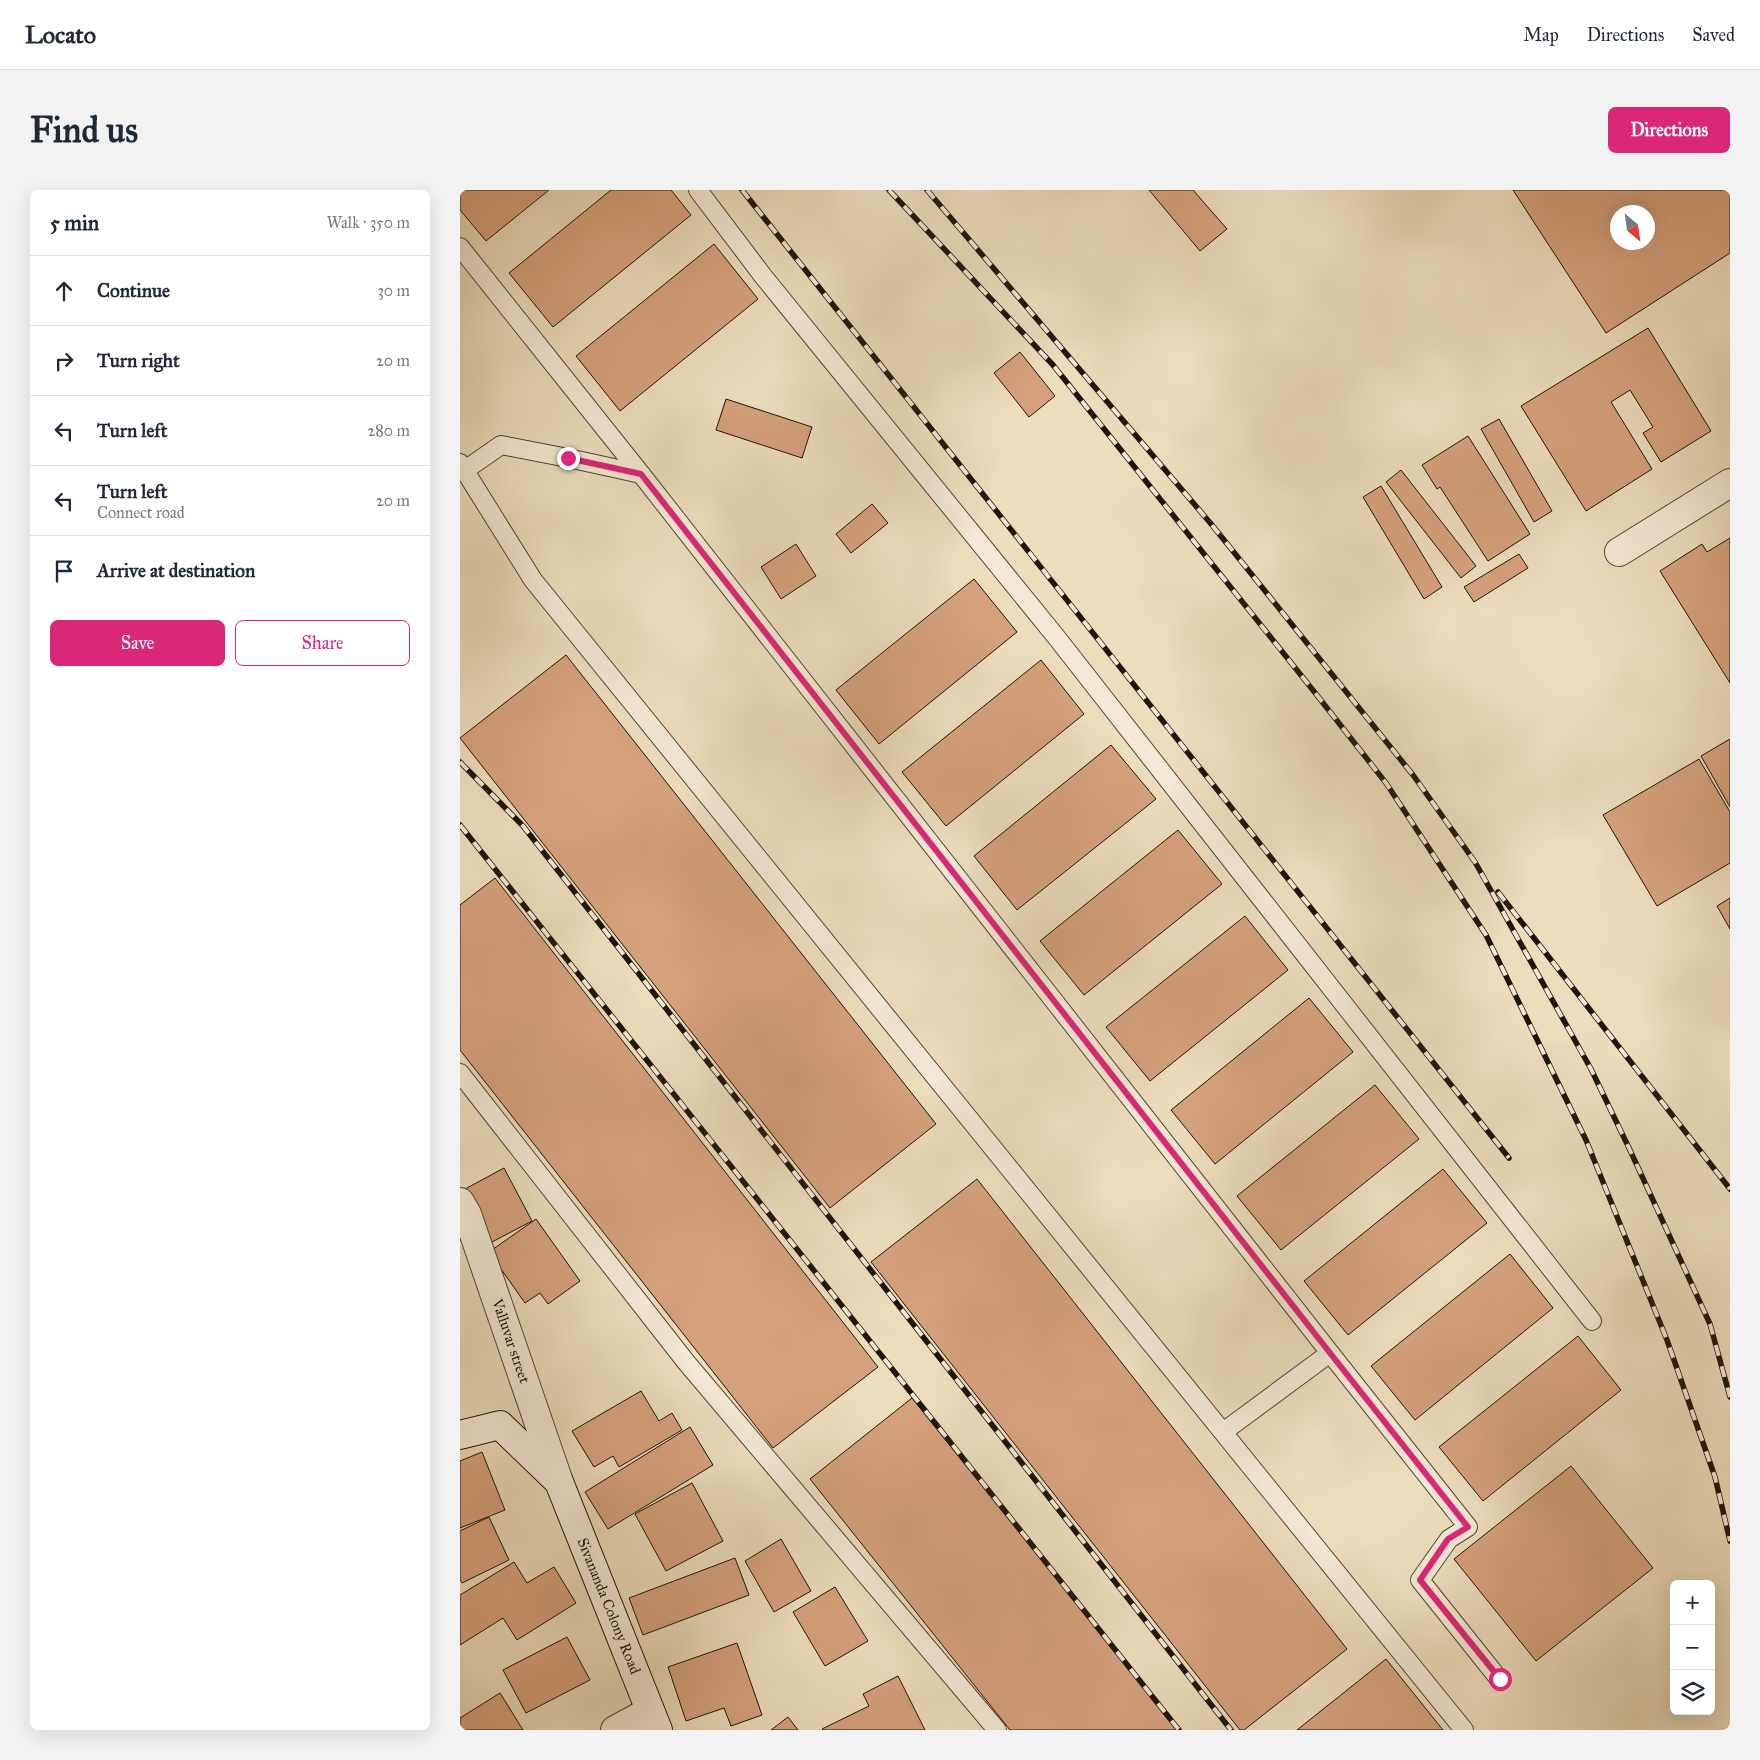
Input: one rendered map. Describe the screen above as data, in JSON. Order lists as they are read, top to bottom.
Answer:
{
  "streets": {
    "street": ["Valluvar street", "Sivananda Colony Road"]
  },
  "crossings": [
    ["Valluvar street", "Sivananda Colony Road"]
  ],
  "north": "bottom right",
  "page": {
    "header": "Locato",
    "nav": ["Map", "Directions", "Saved"],
    "buttons": [
      "Directions",
      ["Save", "Share"]
    ],
    "title": "Find us",
    "heading": ["5 min", "Walk · 350 m"],
    "list": [
      ["Continue", "30 m"],
      ["Turn right", "20 m"],
      ["Turn left", "280 m"],
      ["Turn left", "Connect road", "20 m"],
      "Arrive at destination"
    ],
    "map_buttons": ["+", "−"]
  }
}
